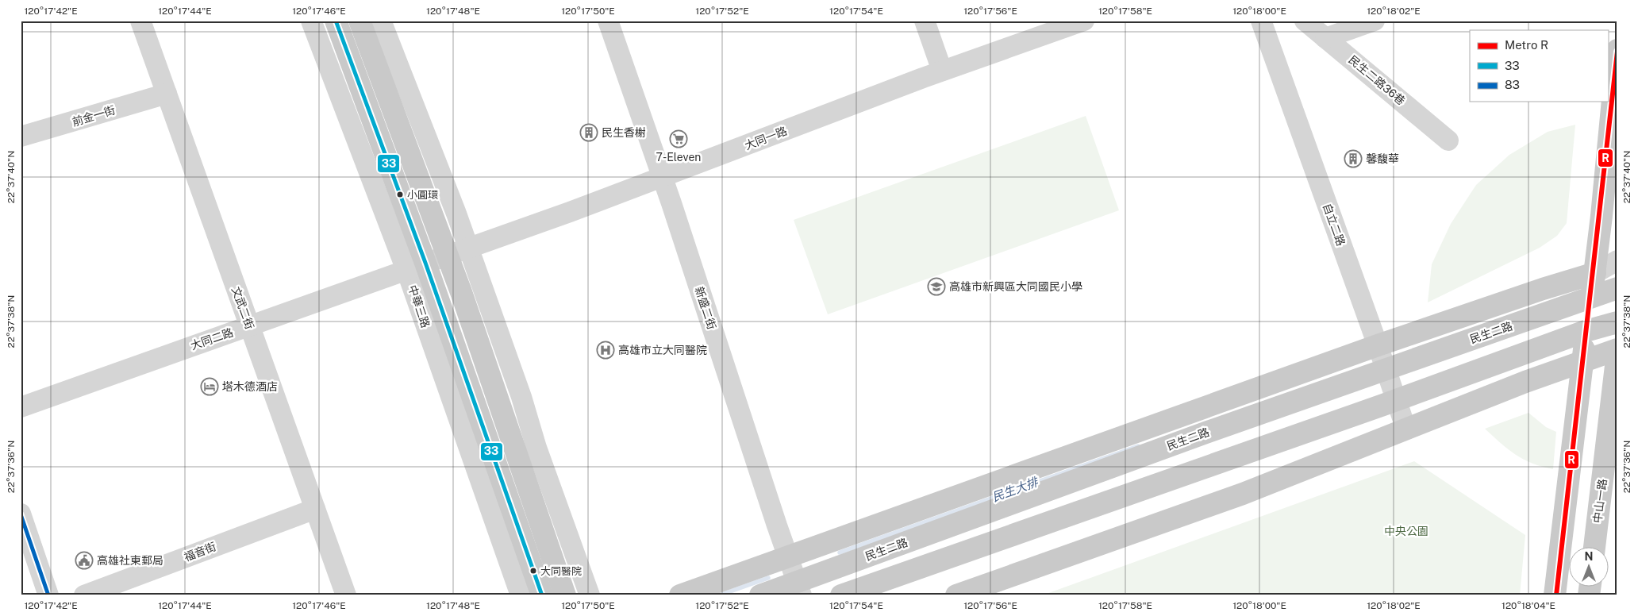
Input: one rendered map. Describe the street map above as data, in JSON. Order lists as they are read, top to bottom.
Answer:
{
  "streets": {
    "main road": ["中華三路", "民生二路", "中山一路"],
    "street": [
      "民生二路36巷",
      "前金一街",
      "大同一路",
      "自立二路",
      "文武二街",
      "新盛二街",
      "大同二路",
      "福音街"
    ]
  },
  "crossings": [
    ["前金一街", "文武二街"],
    ["大同一路", "新盛二街"],
    ["大同一路", "大同二路"],
    ["自立二路", "民生二路"],
    ["中華三路", "大同二路"],
    ["文武二街", "大同二路"],
    ["文武二街", "福音街"],
    ["新盛二街", "民生二路"]
  ],
  "water": ["民生大排"],
  "parks": ["中央公園"],
  "places": {
    "building": ["民生香榭", "馨馥華"],
    "supermarket": ["7-Eleven"],
    "other": ["小圓環", "大同醫院"],
    "school or university": ["高雄市新興區大同國民小學"],
    "hospital": ["高雄市立大同醫院"],
    "hotel": ["塔木德酒店"],
    "public building": ["高雄社東郵局"]
  },
  "lines": ["transit line 33", "metro line R", "transit line 83"],
  "legend": ["Metro R", "33", "83"],
  "north": "top",
  "coordinates": [
    "120°17'42\"E",
    "120°17'44\"E",
    "120°17'46\"E",
    "120°17'48\"E",
    "120°17'50\"E",
    "120°17'52\"E",
    "120°17'54\"E",
    "120°17'56\"E",
    "120°17'58\"E",
    "120°18'00\"E",
    "120°18'02\"E",
    "22°37'40\"N",
    "22°37'38\"N",
    "22°37'36\"N",
    "120°18'04\"E"
  ]
}
